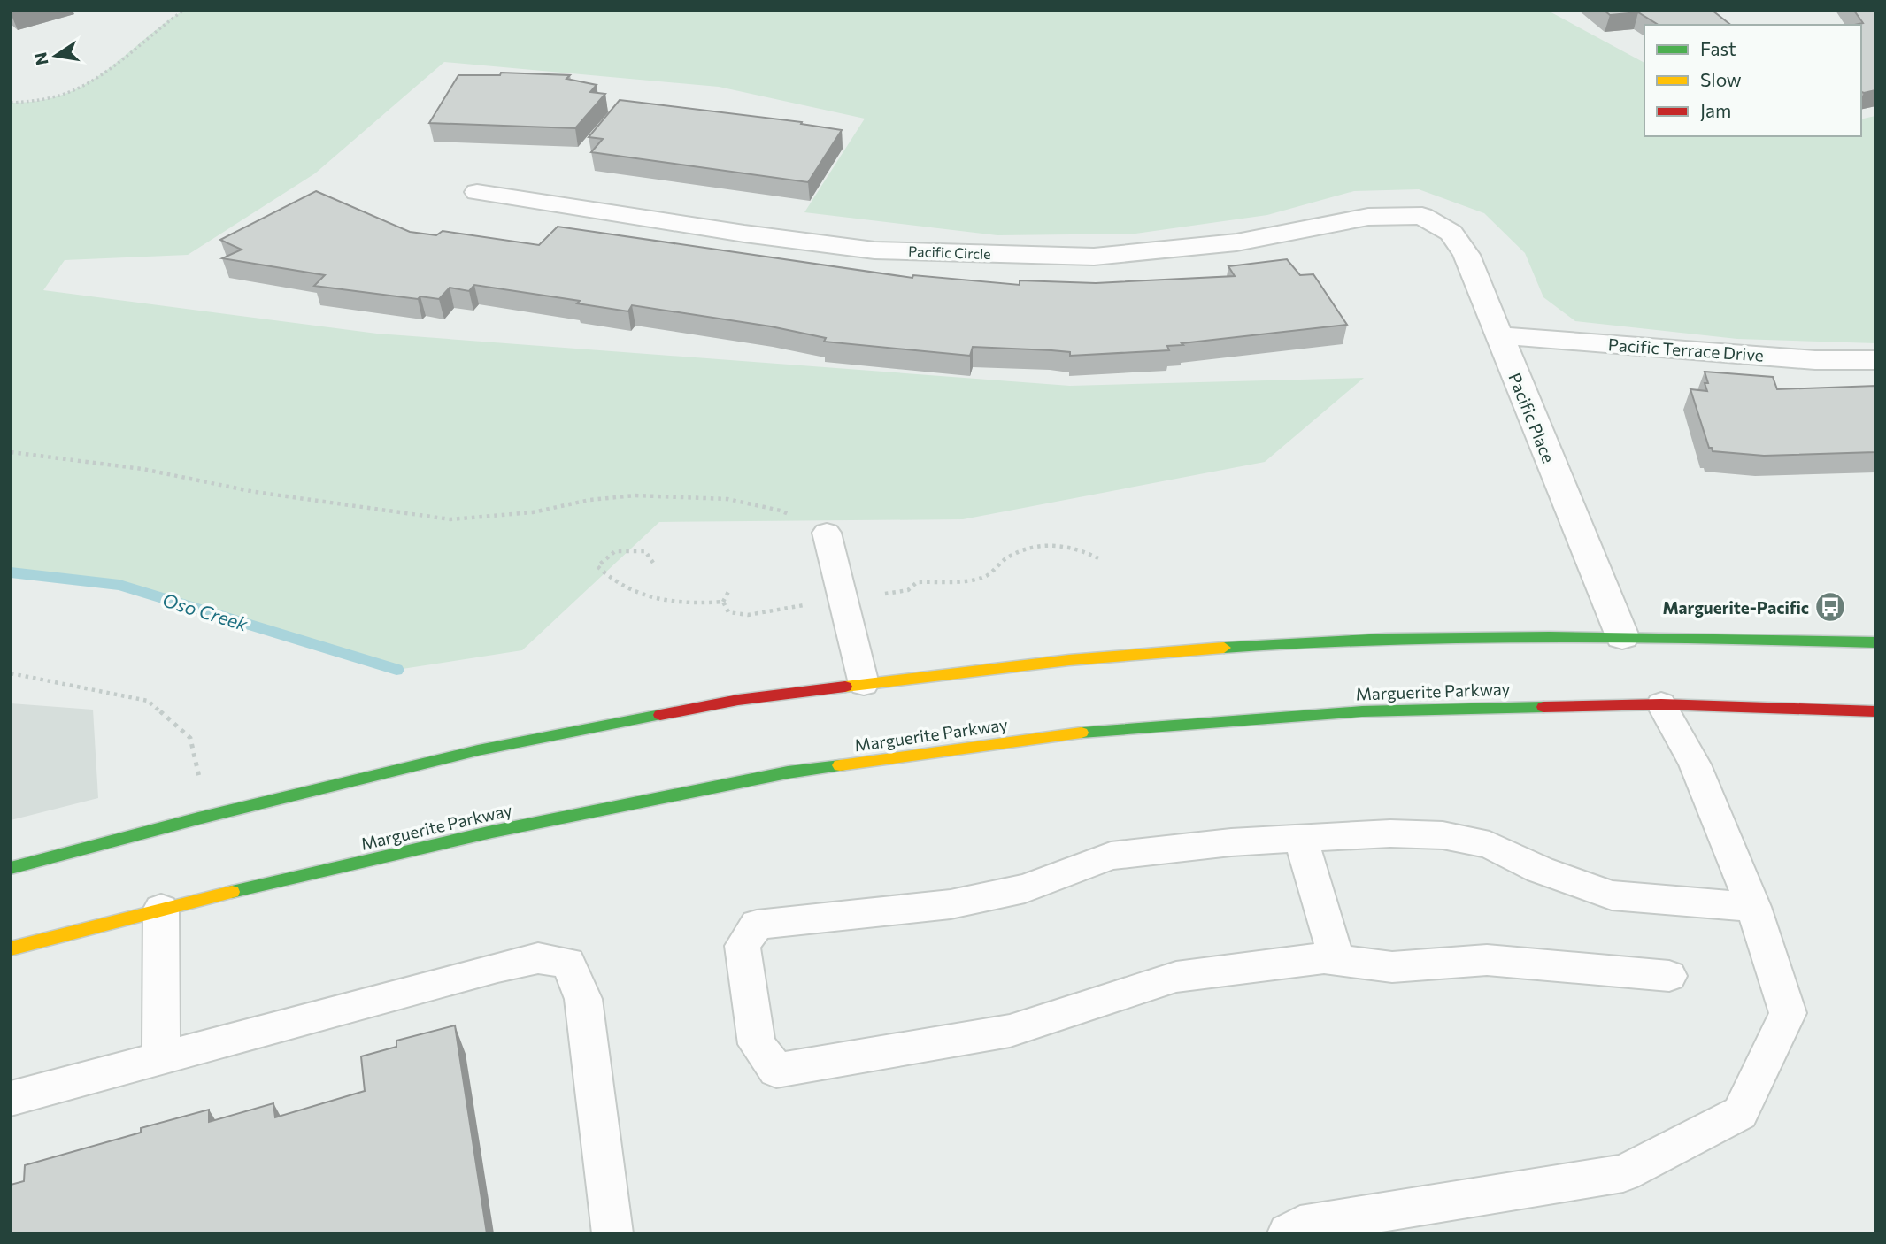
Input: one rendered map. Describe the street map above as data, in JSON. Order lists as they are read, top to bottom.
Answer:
{
  "streets": {
    "main road": ["Marguerite Parkway"],
    "street": ["Pacific Circle", "Pacific Terrace Drive", "Pacific Place"]
  },
  "crossings": [
    ["Pacific Circle", "Pacific Place"],
    ["Pacific Terrace Drive", "Pacific Place"]
  ],
  "water": ["Oso Creek"],
  "places": {
    "bus stop": ["Marguerite-Pacific"]
  },
  "legend": ["Fast", "Slow", "Jam"],
  "north": "left"
}
